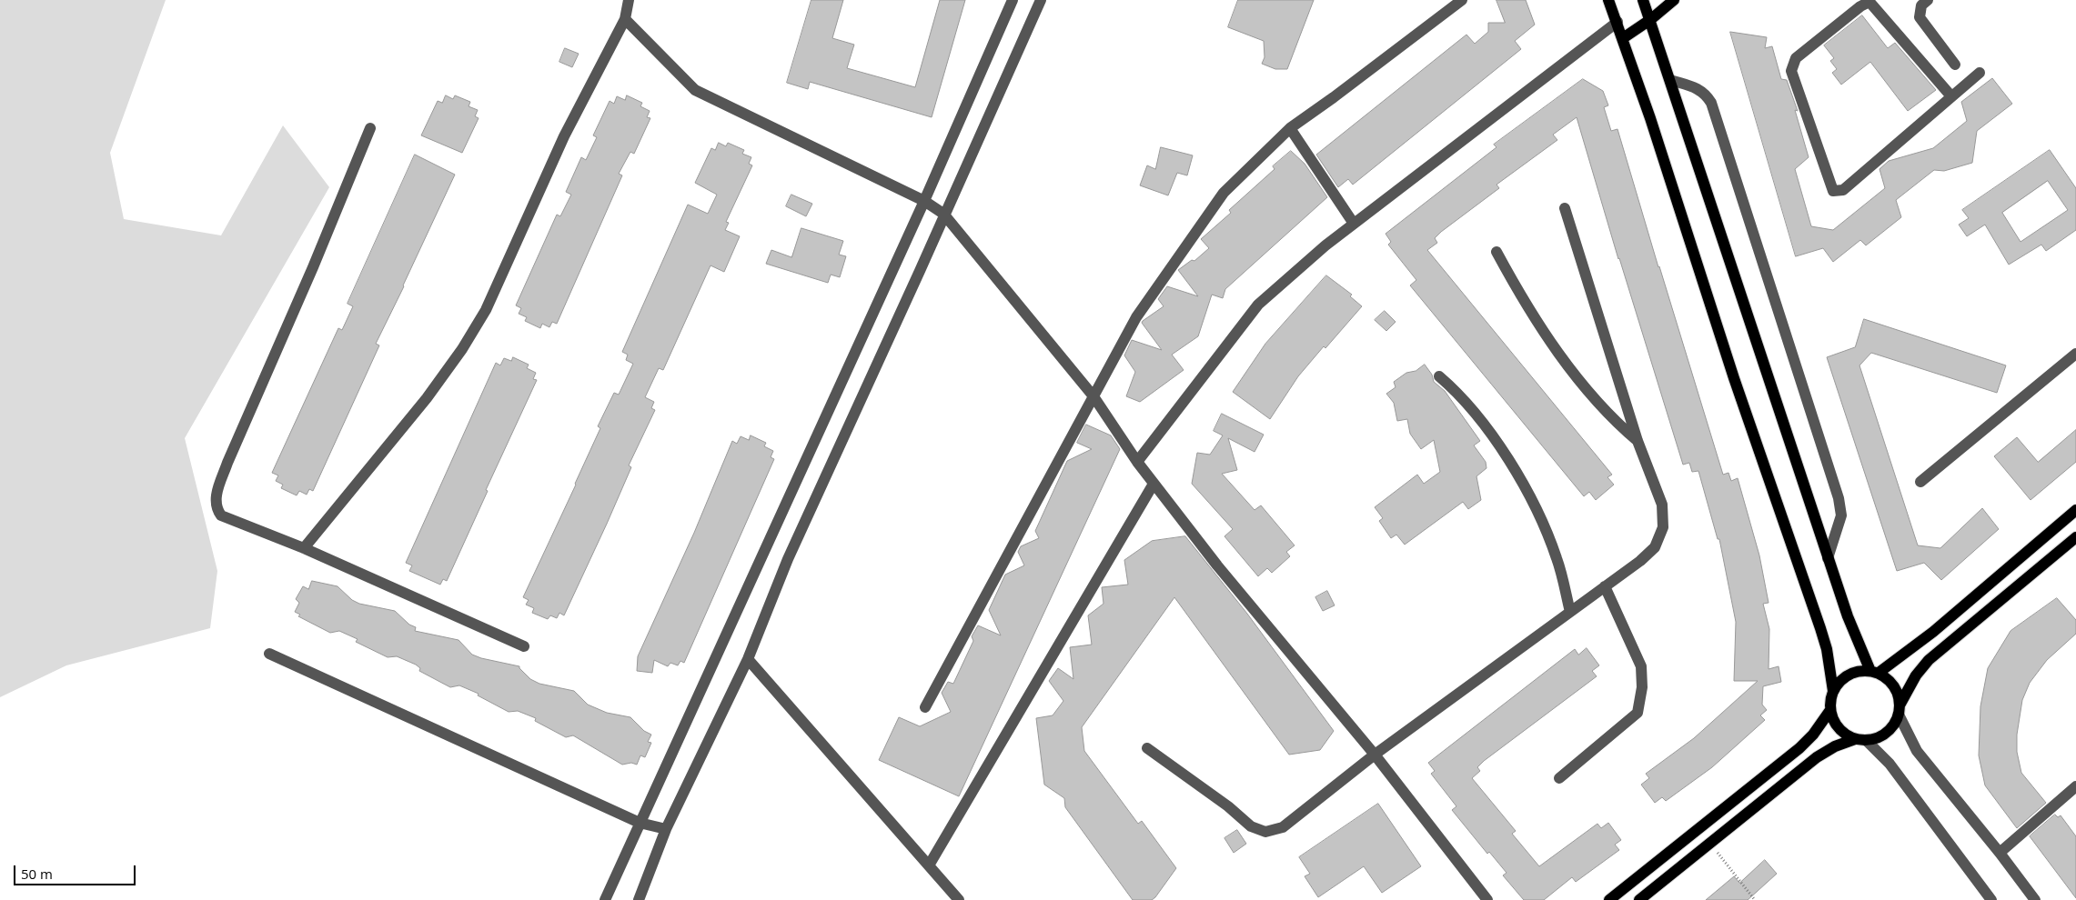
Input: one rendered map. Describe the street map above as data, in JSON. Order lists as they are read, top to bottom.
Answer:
{
  "scale_bar": "50 m"
}
